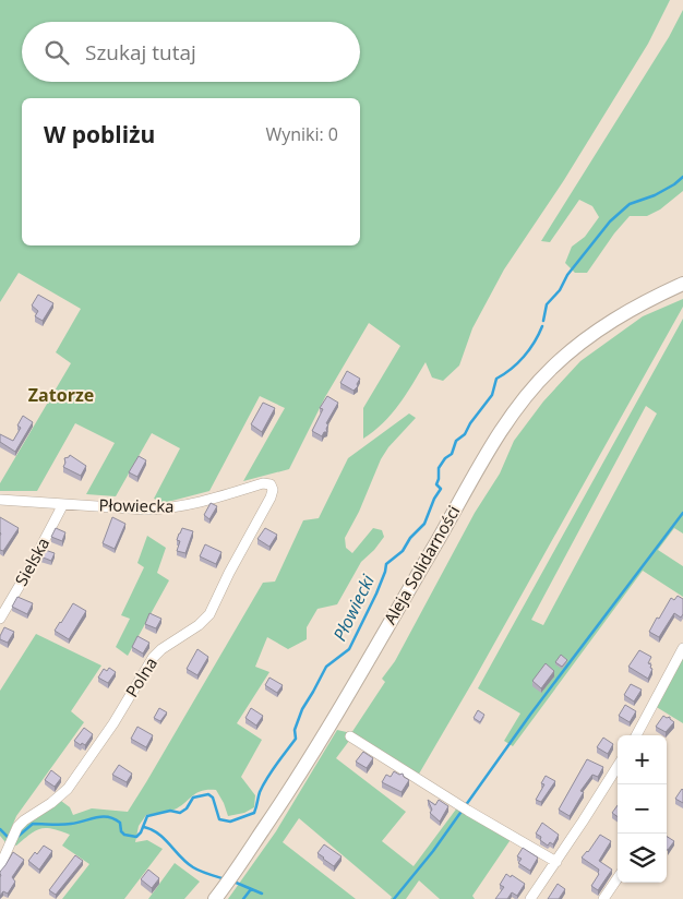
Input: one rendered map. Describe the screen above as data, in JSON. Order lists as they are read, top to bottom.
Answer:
{
  "streets": {
    "main road": ["Aleja Solidarności"],
    "street": ["Płowiecka", "Sielska", "Polna"]
  },
  "crossings": [
    ["Płowiecka", "Sielska"],
    ["Płowiecka", "Polna"]
  ],
  "districts": ["Zatorze"],
  "water": ["Płowiecki"],
  "page": {
    "search": "Szukaj tutaj",
    "heading": ["W pobliżu", "Wyniki: 0"],
    "map_buttons": ["+", "−"]
  }
}
